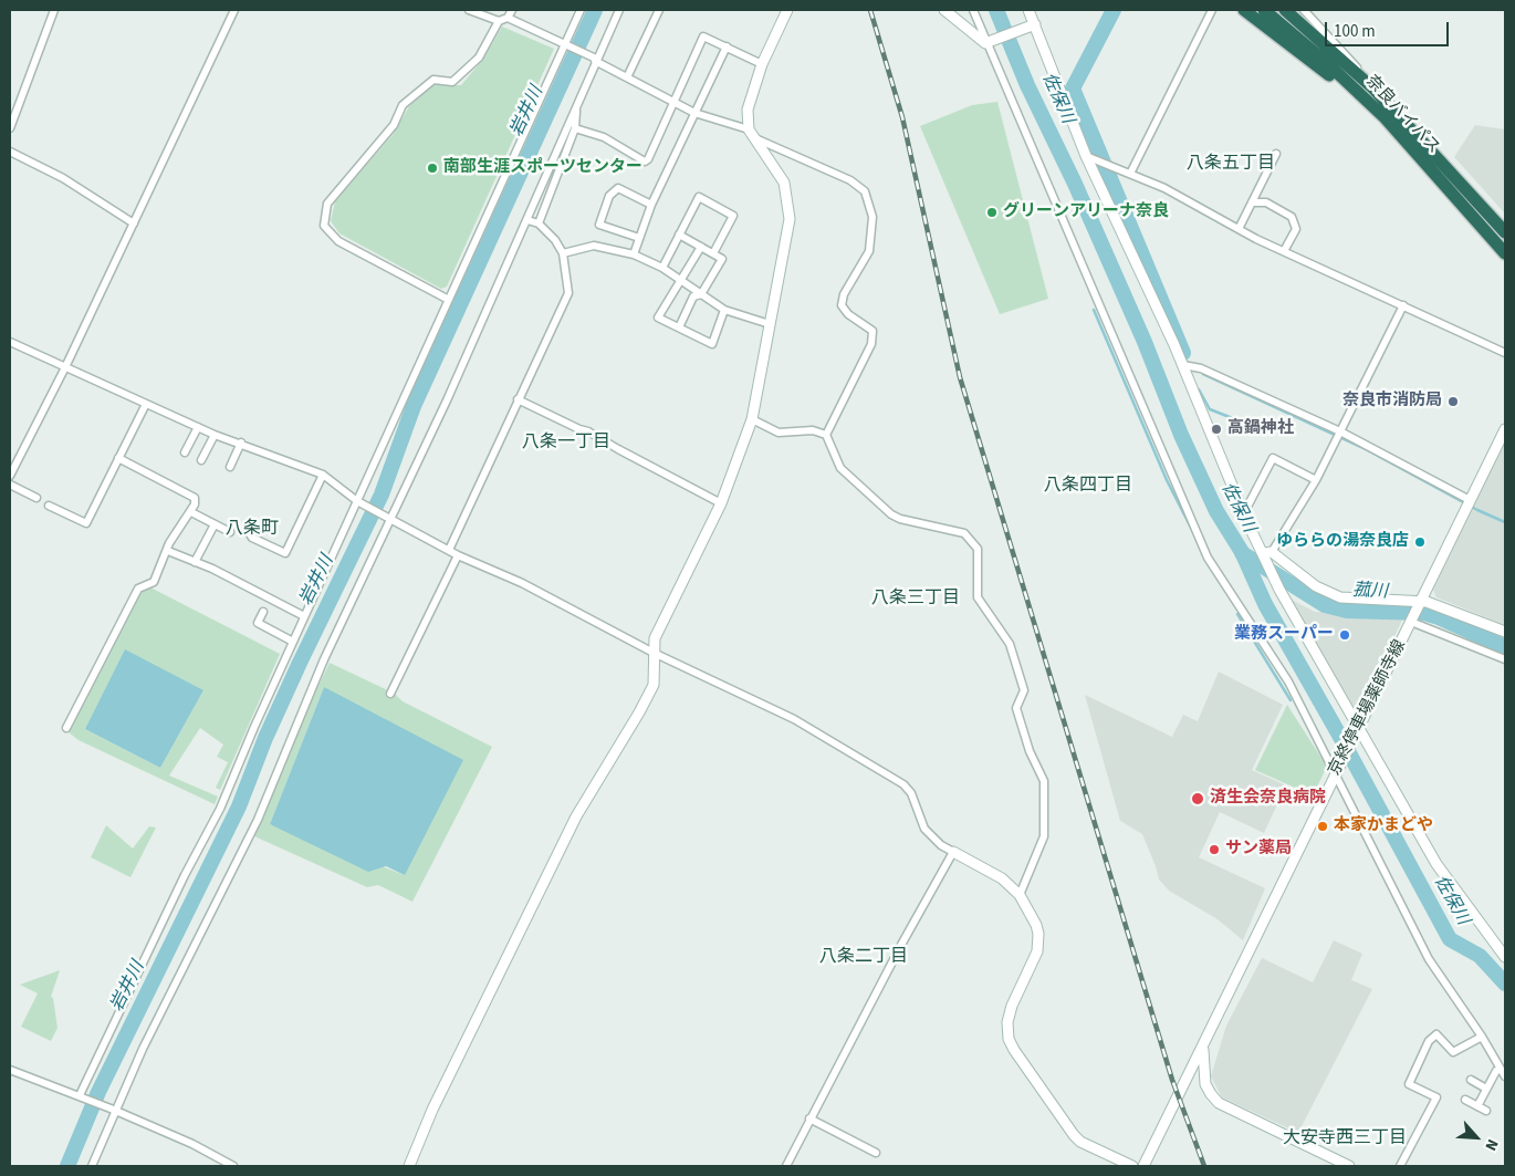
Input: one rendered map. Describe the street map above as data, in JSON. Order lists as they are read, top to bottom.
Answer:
{
  "streets": {
    "highway": ["奈良バイパス"],
    "street": ["京終停車場薬師寺線"]
  },
  "districts": [
    "八条五丁目",
    "八条一丁目",
    "八条四丁目",
    "八条町",
    "八条三丁目",
    "八条二丁目",
    "大安寺西三丁目"
  ],
  "water": ["佐保川", "岩井川", "菰川"],
  "places": [
    "南部生涯スポーツセンター",
    "グリーンアリーナ奈良",
    "奈良市消防局",
    "高鍋神社",
    "ゆららの湯奈良店",
    "業務スーパー",
    "済生会奈良病院",
    "本家かまどや",
    "サン薬局"
  ],
  "scale_bar": "100 m",
  "north": "bottom right"
}
